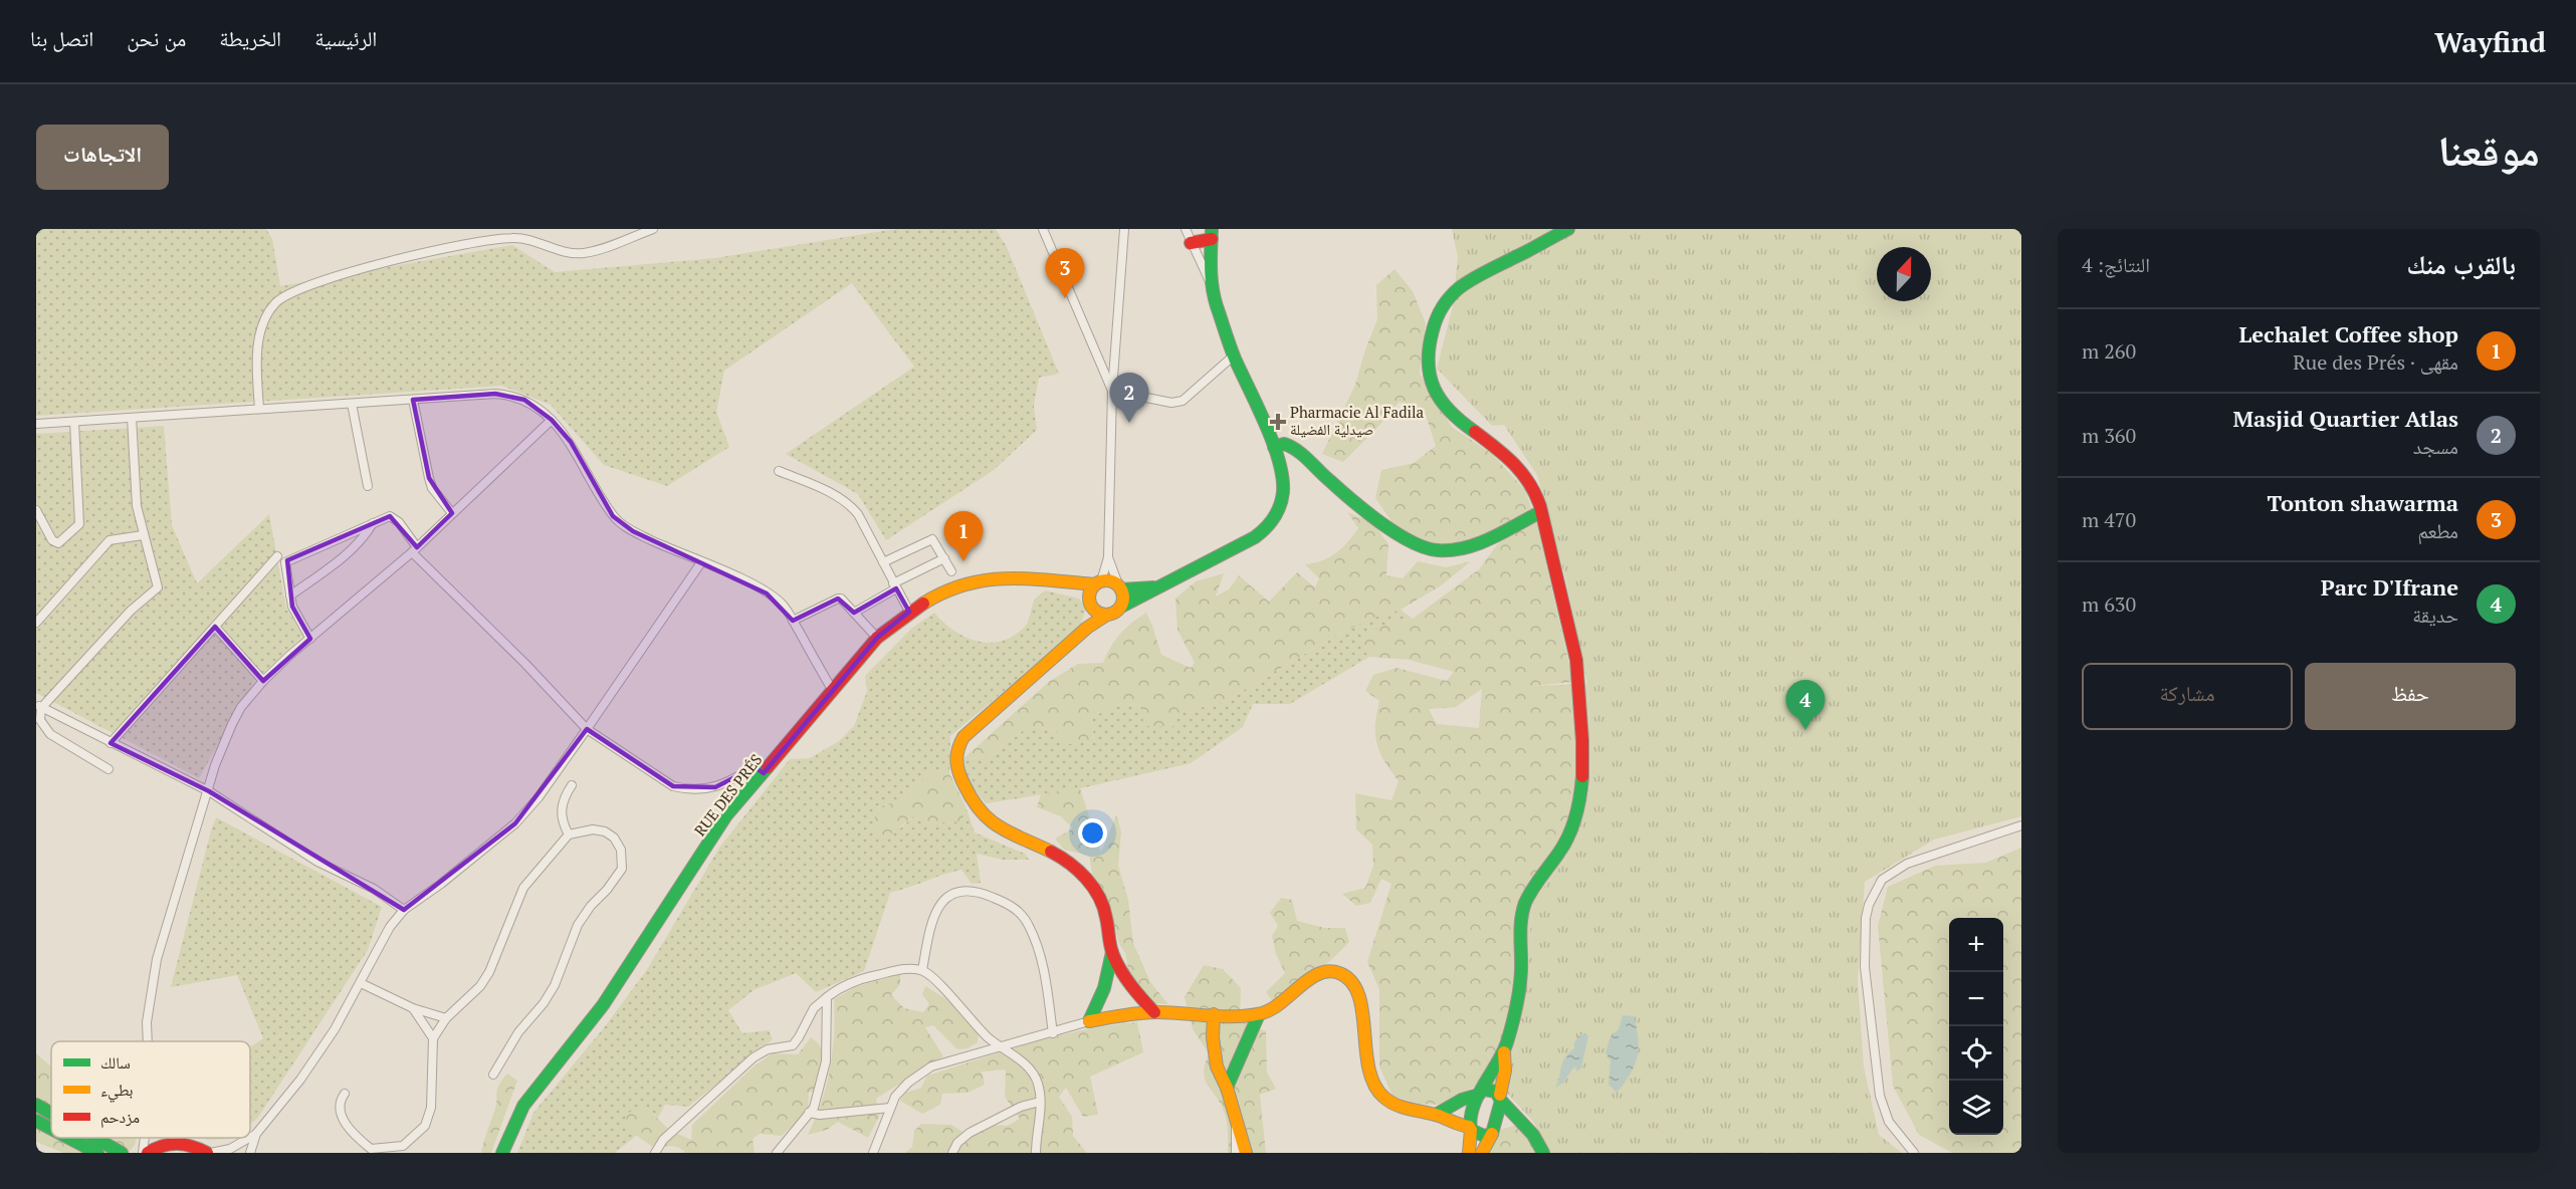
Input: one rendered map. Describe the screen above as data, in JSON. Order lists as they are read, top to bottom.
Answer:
{
  "streets": {
    "street": ["RUE DES PRÉS"]
  },
  "places": {
    "health": ["Pharmacie Al Fadila صيدلية الفضيلة"]
  },
  "legend": ["سالك", "بطيء", "مزدحم"],
  "north": "top",
  "page": {
    "header": "Wayfind",
    "nav": [
      "الرئيسية",
      "الخريطة",
      "من نحن",
      "اتصل بنا"
    ],
    "title": "موقعنا",
    "buttons": [
      "الاتجاهات",
      ["حفظ", "مشاركة"]
    ],
    "heading": ["بالقرب منك", "النتائج: 4"],
    "pins": [
      "3",
      "2",
      "1",
      "4"
    ],
    "list": [
      {
        "mark": "1",
        "name": "Lechalet Coffee shop",
        "note": "مقهى · Rue des Prés",
        "value": "260 m"
      },
      {
        "mark": "2",
        "name": "Masjid Quartier Atlas",
        "note": "مسجد",
        "value": "360 m"
      },
      {
        "mark": "3",
        "name": "Tonton shawarma",
        "note": "مطعم",
        "value": "470 m"
      },
      {
        "mark": "4",
        "name": "Parc D'Ifrane",
        "note": "حديقة",
        "value": "630 m"
      }
    ],
    "map_buttons": ["+", "−"]
  }
}
